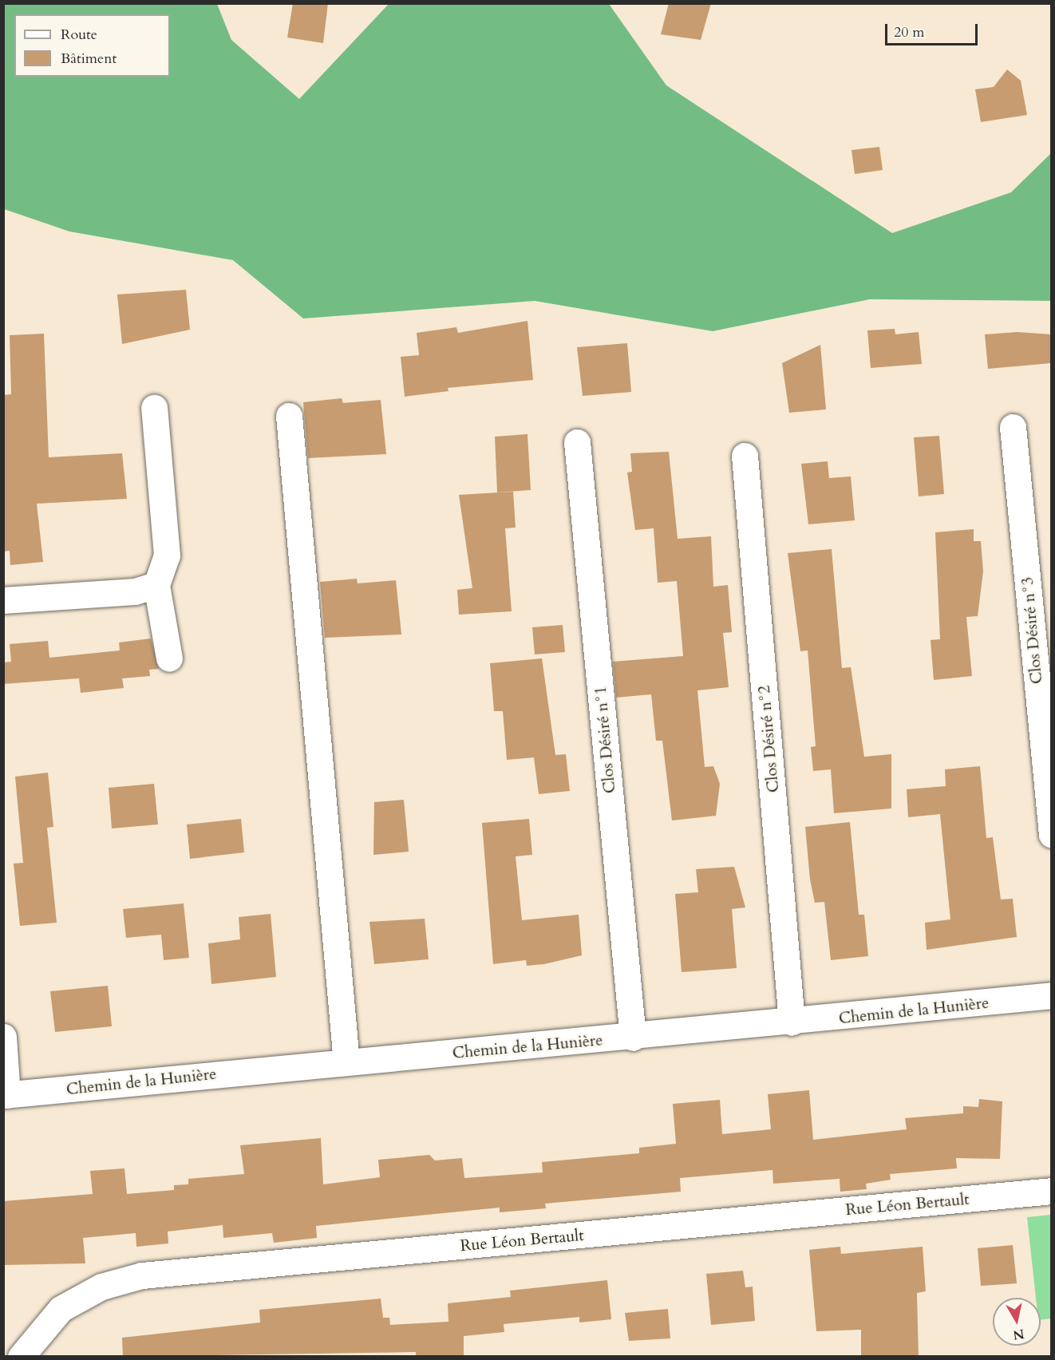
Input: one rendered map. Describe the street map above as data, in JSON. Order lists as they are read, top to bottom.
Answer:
{
  "streets": {
    "street": [
      "Clos Désiré n°3",
      "Clos Désiré n°2",
      "Clos Désiré n°1",
      "Chemin de la Hunière",
      "Rue Léon Bertault"
    ]
  },
  "crossings": [
    ["Clos Désiré n°2", "Chemin de la Hunière"],
    ["Clos Désiré n°1", "Chemin de la Hunière"]
  ],
  "legend": ["Route", "Bâtiment"],
  "scale_bar": "20 m",
  "north": "bottom"
}
